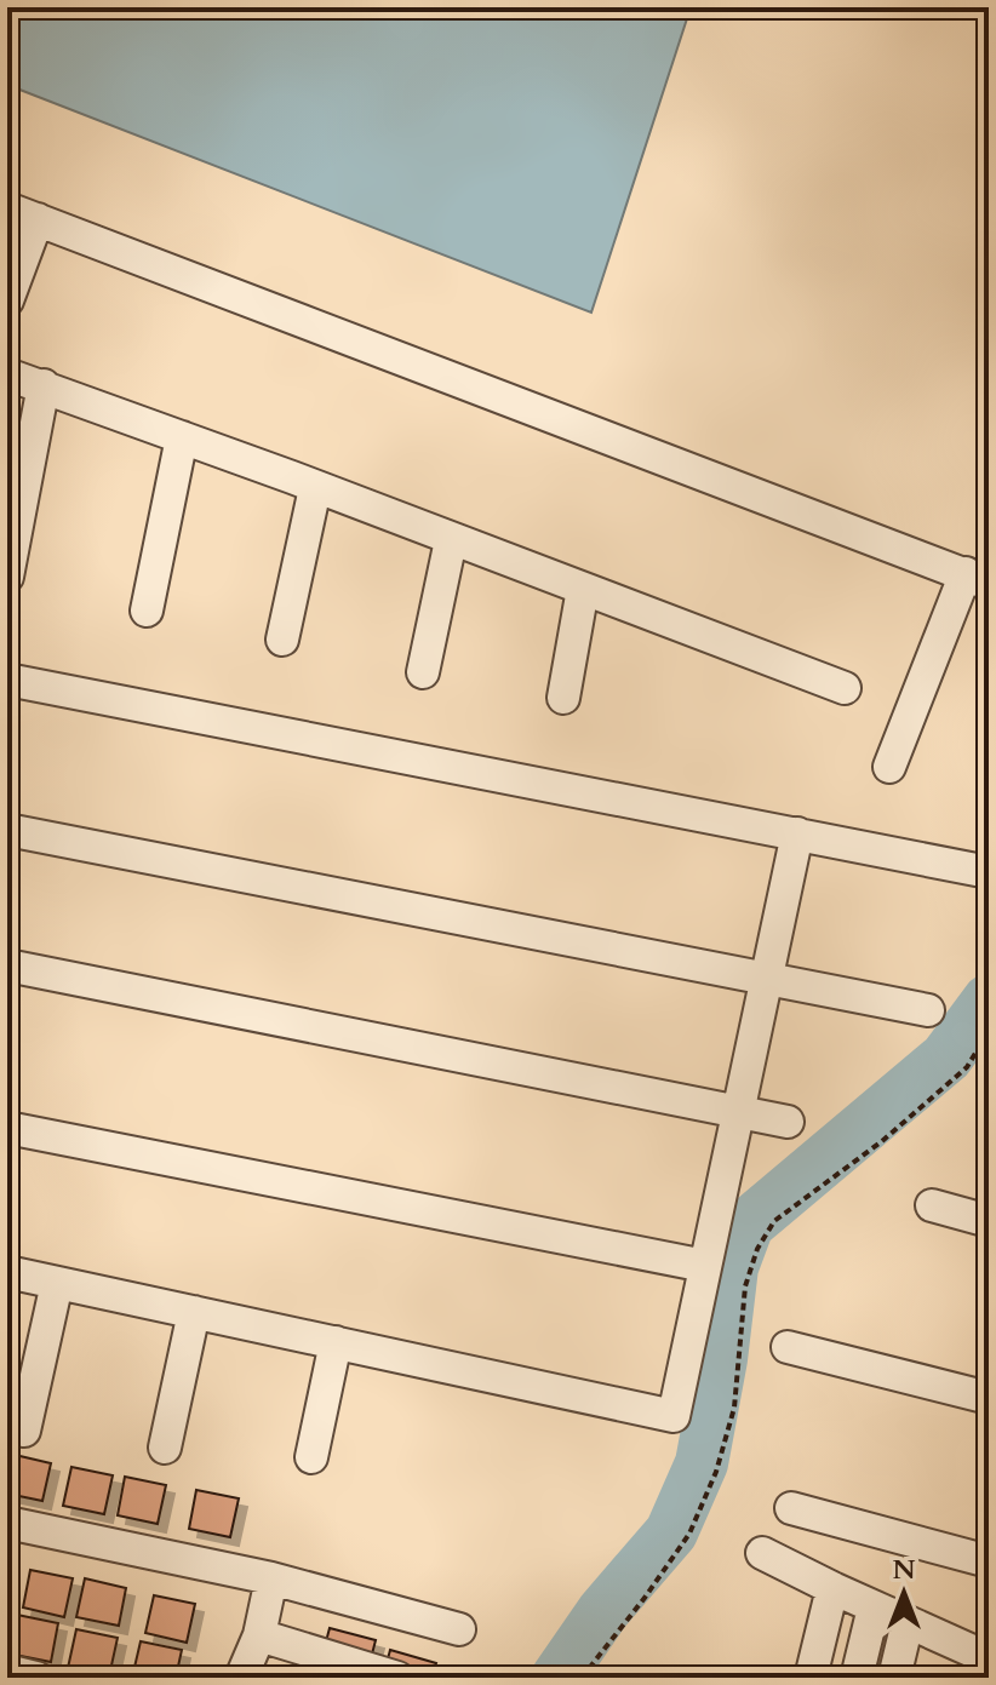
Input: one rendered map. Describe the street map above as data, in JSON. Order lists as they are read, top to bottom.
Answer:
{
  "north": "top"
}
